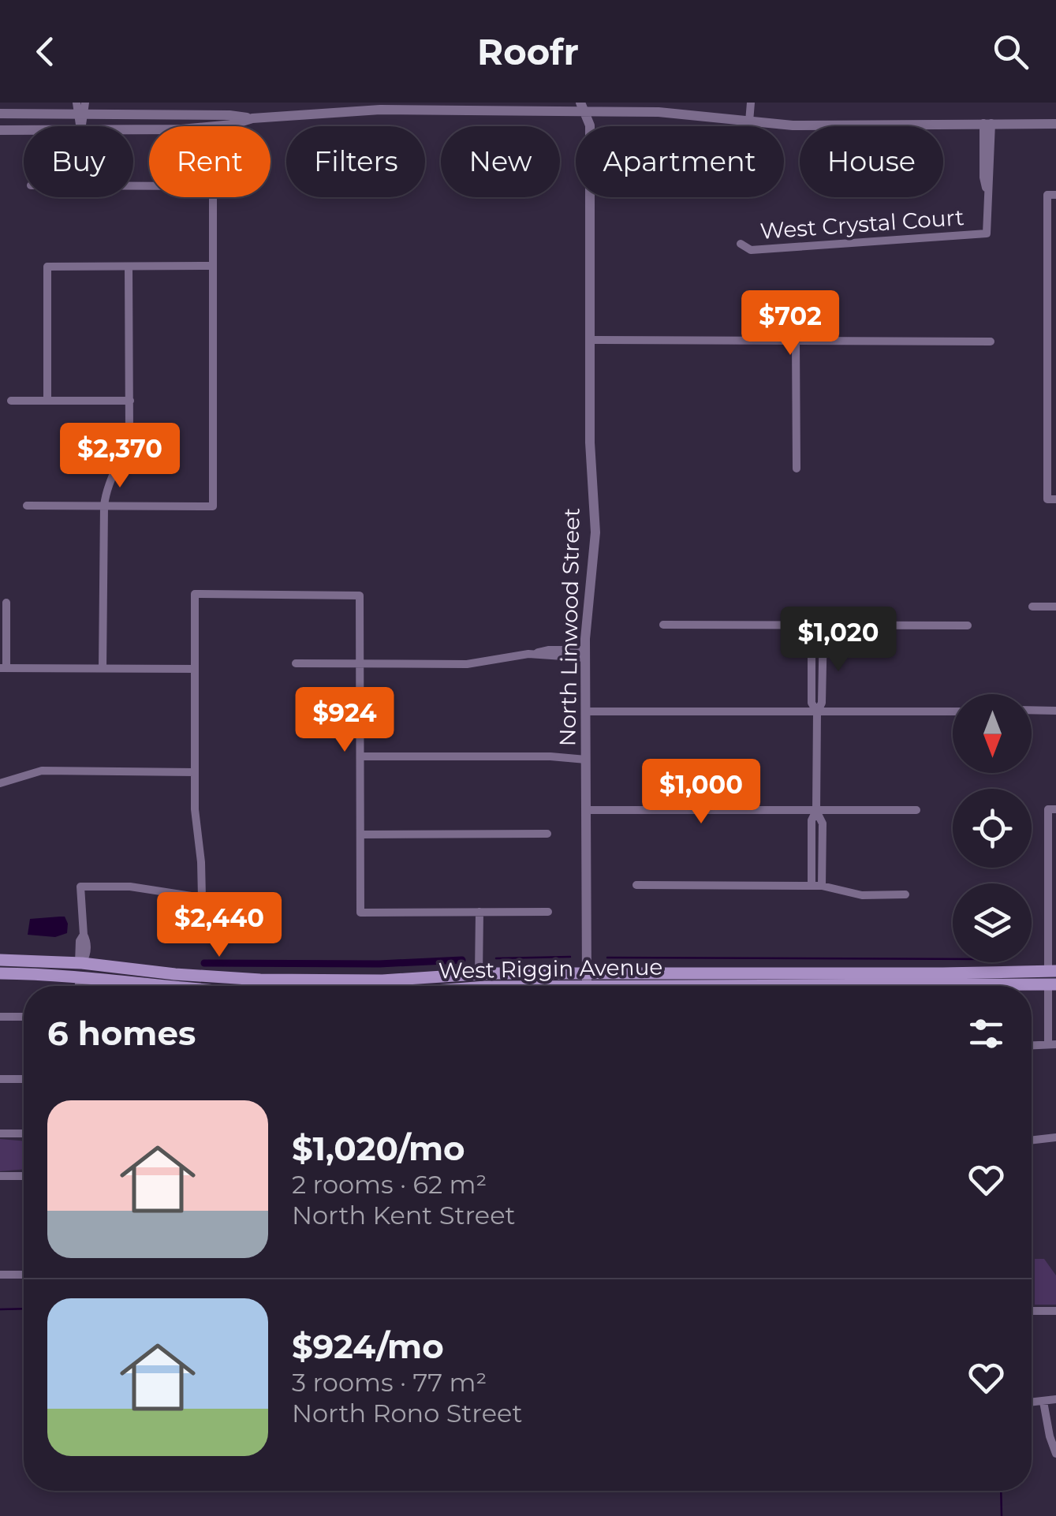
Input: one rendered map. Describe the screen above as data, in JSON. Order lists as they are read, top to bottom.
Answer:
{
  "streets": {
    "main road": ["West Riggin Avenue"],
    "street": ["West Crystal Court", "North Linwood Street"]
  },
  "crossings": [
    ["North Linwood Street", "West Riggin Avenue"]
  ],
  "north": "bottom",
  "page": {
    "header": "Roofr",
    "chip": [
      "Buy",
      "Rent",
      "Filters",
      "New",
      "Apartment",
      "House"
    ],
    "price": [
      "$702",
      "$2,370",
      "$1,020",
      "$924",
      "$1,000",
      "$2,440"
    ],
    "heading": "6 homes",
    "list": [
      {
        "name": "$1,020/mo",
        "note": "2 rooms · 62 m² · North Kent Street"
      },
      {
        "name": "$924/mo",
        "note": "3 rooms · 77 m² · North Rono Street"
      }
    ]
  }
}
